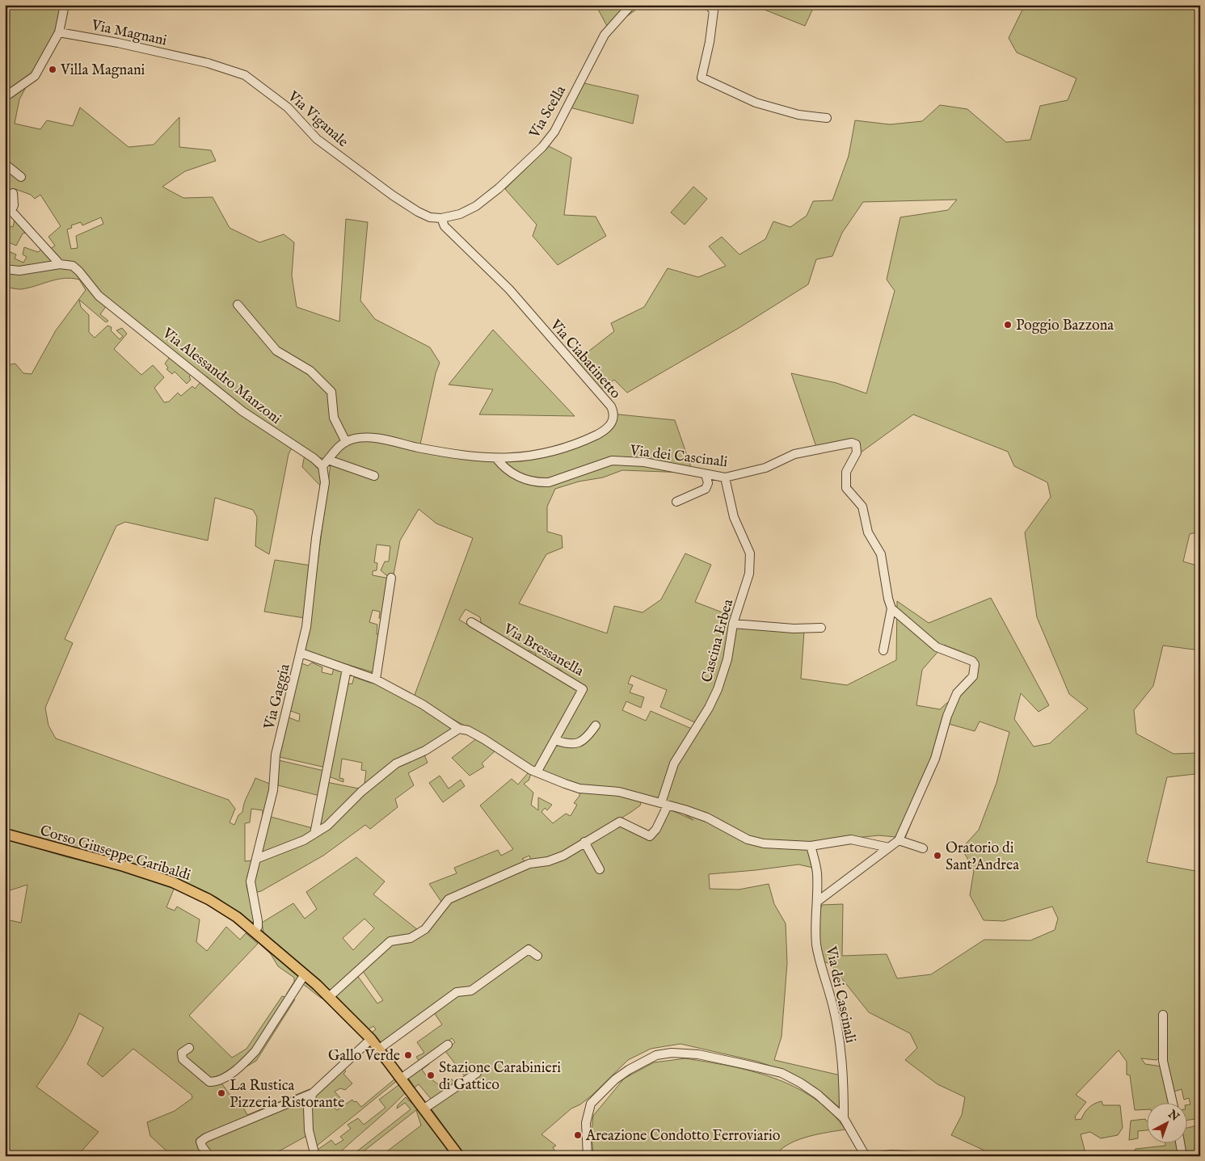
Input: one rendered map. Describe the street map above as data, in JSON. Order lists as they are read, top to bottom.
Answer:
{
  "streets": {
    "main road": ["Corso Giuseppe Garibaldi"],
    "street": [
      "Via Magnani",
      "Via Scella",
      "Via Viganale",
      "Via Ciabatinetto",
      "Via Alessandro Manzoni",
      "Via dei Cascinali",
      "Cascina Erbea",
      "Via Bressanella",
      "Via Gaggia"
    ]
  },
  "crossings": [
    ["Via Magnani", "Via Viganale"],
    ["Via Scella", "Via Viganale"],
    ["Via Scella", "Via Ciabatinetto"],
    ["Via Viganale", "Via Ciabatinetto"],
    ["Via Ciabatinetto", "Via dei Cascinali"],
    ["Via Alessandro Manzoni", "Via Gaggia"],
    ["Via dei Cascinali", "Cascina Erbea"],
    ["Via Gaggia", "Corso Giuseppe Garibaldi"]
  ],
  "places": [
    "Villa Magnani",
    "Poggio Bazzona",
    "Oratorio di Sant'Andrea",
    "Gallo Verde",
    "Stazione Carabinieri di Gattico",
    "La Rustica Pizzeria Ristorante",
    "Areazione Condotto Ferroviario"
  ],
  "north": "top right"
}
